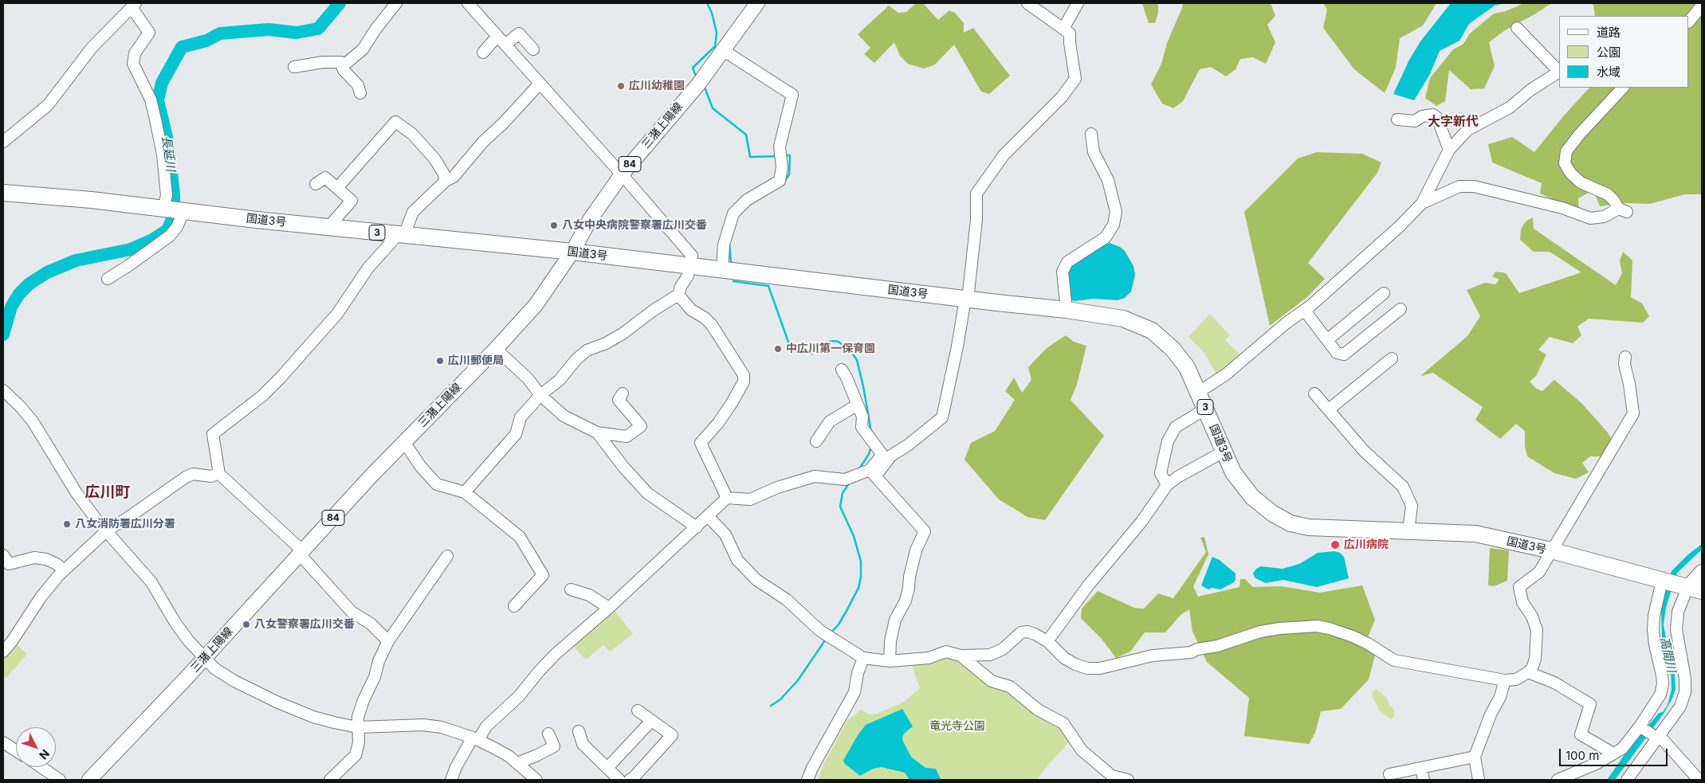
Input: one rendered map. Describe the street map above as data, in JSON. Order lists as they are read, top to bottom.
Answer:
{
  "streets": {
    "highway": ["国道3号", "3"],
    "main road": ["三潴上陽線", "84"]
  },
  "crossings": [
    ["三潴上陽線", "国道3号"]
  ],
  "districts": ["大字新代", "広川町"],
  "water": ["長延川", "高間川"],
  "parks": ["竜光寺公園"],
  "places": [
    "広川幼稚園",
    "八女中央病院警察署広川交番",
    "中広川第一保育園",
    "広川郵便局",
    "八女消防署広川分署",
    "広川病院",
    "八女警察署広川交番"
  ],
  "legend": ["道路", "公園", "水域"],
  "scale_bar": "100 m",
  "north": "bottom right"
}
